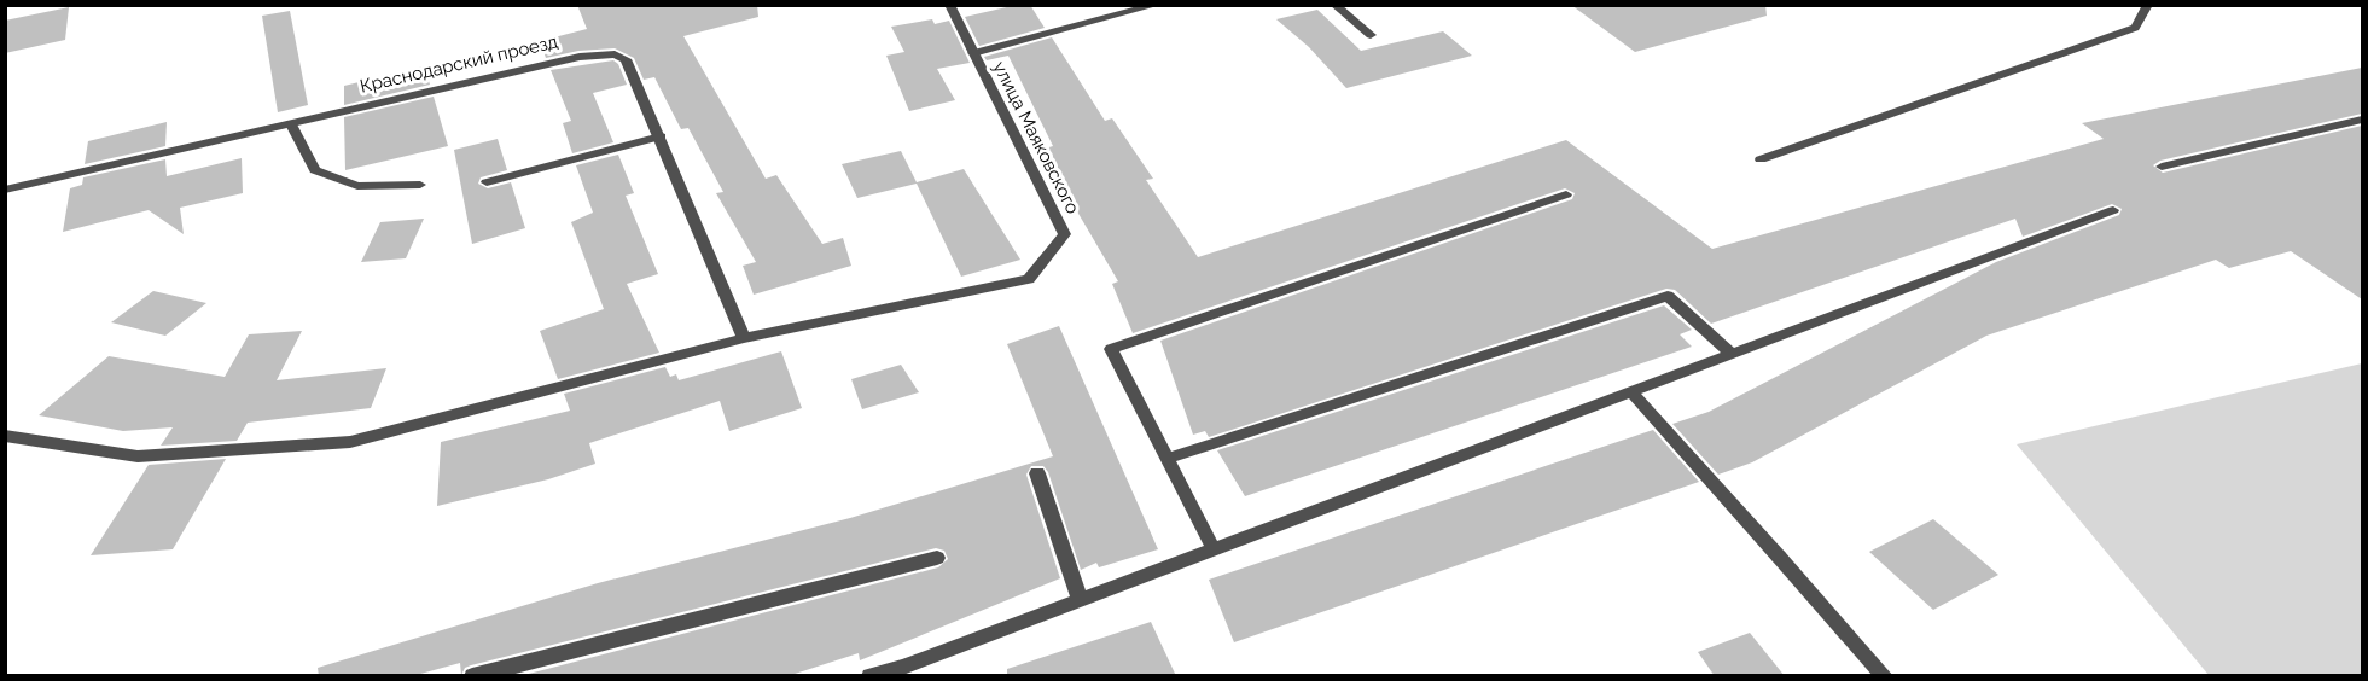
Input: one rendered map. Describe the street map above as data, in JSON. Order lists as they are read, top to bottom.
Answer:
{
  "streets": {
    "street": ["Краснодарский проезд", "улица Маяковского"]
  },
  "crossings": [
    ["Краснодарский проезд", "улица Маяковского"]
  ]
}
